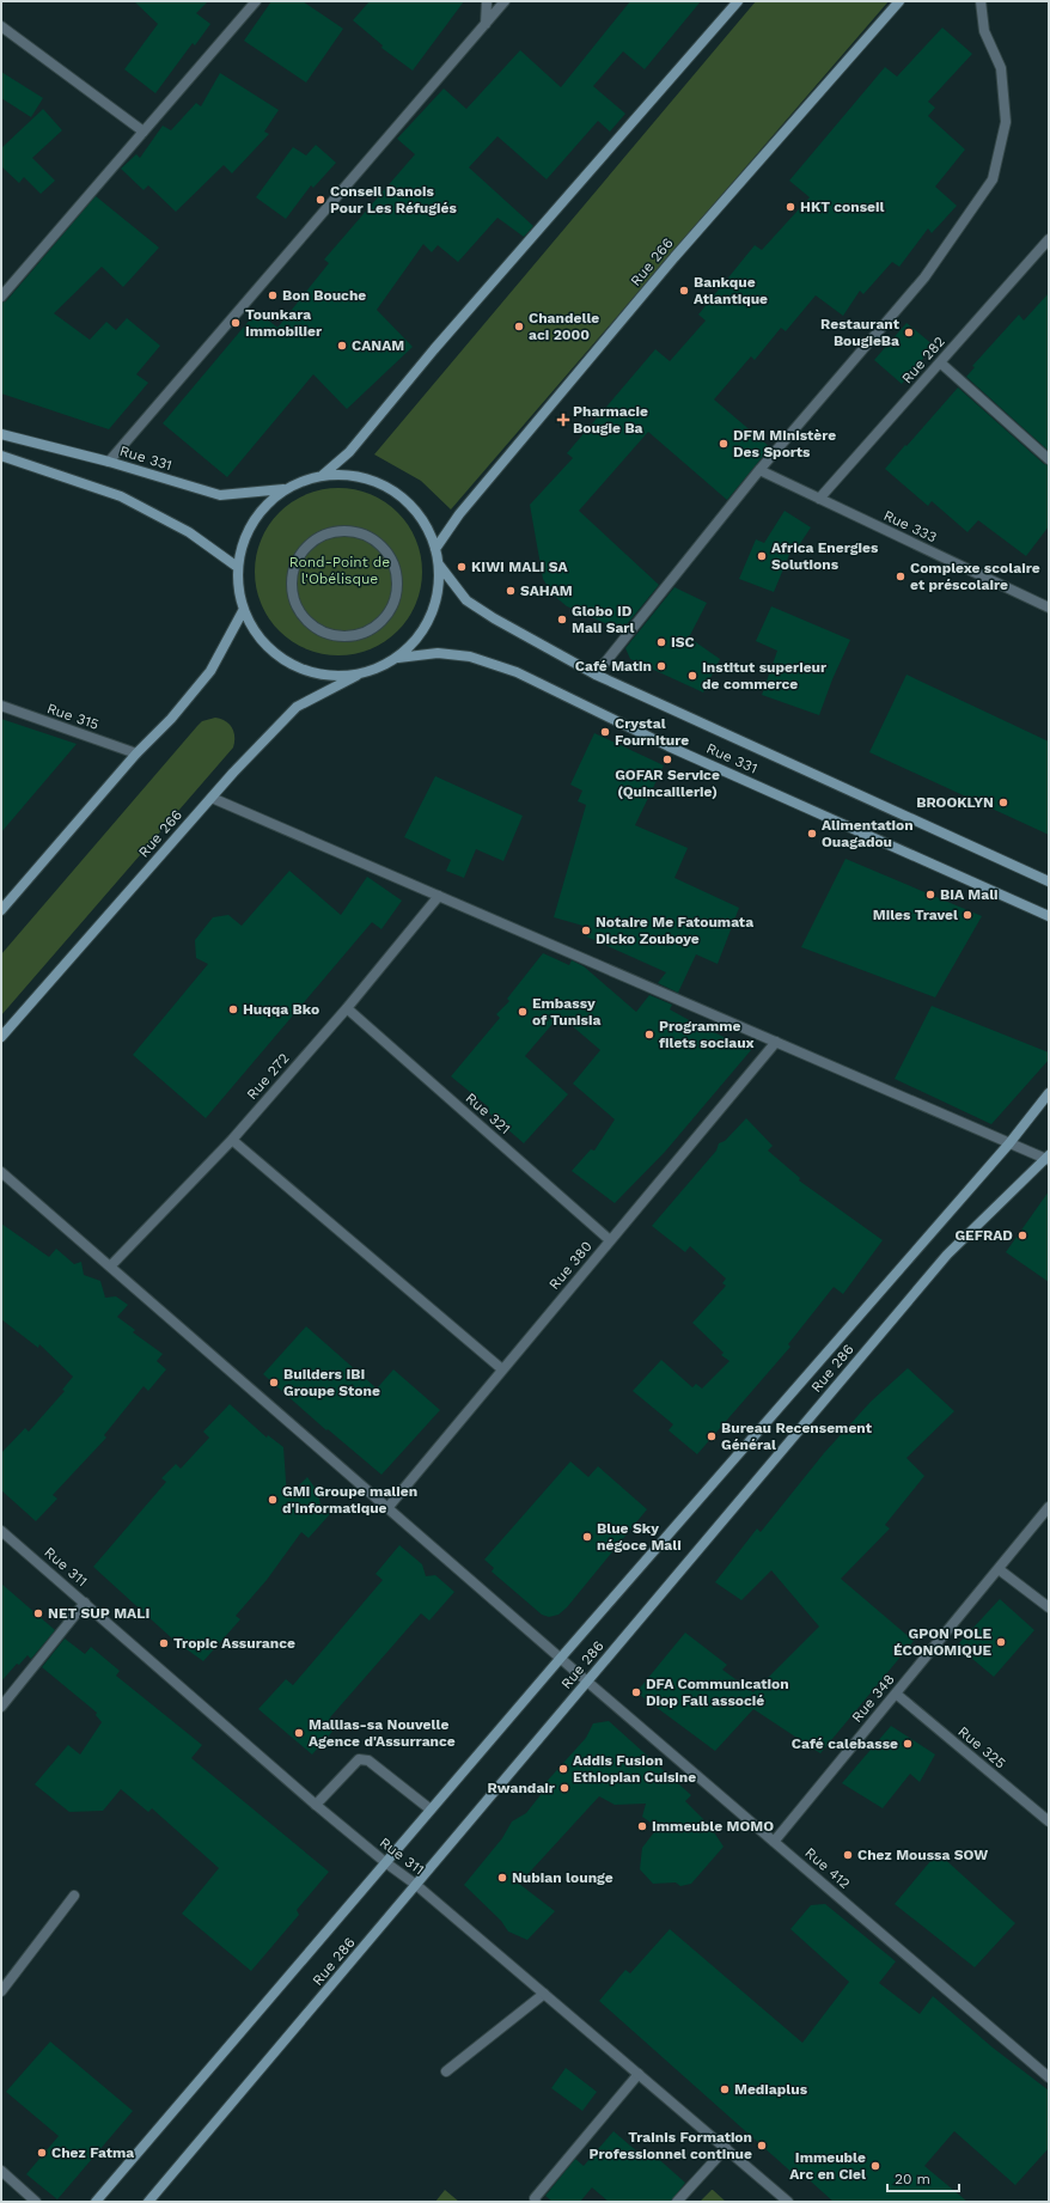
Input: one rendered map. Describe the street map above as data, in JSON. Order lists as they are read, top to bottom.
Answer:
{
  "streets": {
    "street": [
      "Rue 266",
      "Rue 282",
      "Rue 331",
      "Rue 333",
      "Rue 315",
      "Rue 272",
      "Rue 321",
      "Rue 380",
      "Rue 286",
      "Rue 311",
      "Rue 348",
      "Rue 325",
      "Rue 412"
    ]
  },
  "crossings": [
    ["Rue 282", "Rue 333"],
    ["Rue 272", "Rue 321"],
    ["Rue 272", "Rue 412"],
    ["Rue 321", "Rue 380"],
    ["Rue 380", "Rue 412"],
    ["Rue 286", "Rue 311"],
    ["Rue 286", "Rue 412"],
    ["Rue 348", "Rue 325"],
    ["Rue 348", "Rue 412"]
  ],
  "parks": ["Rond-Point de l'Obélisque"],
  "places": {
    "other": [
      "Conseil Danois Pour Les Réfugiés",
      "HKT conseil",
      "Bankque Atlantique",
      "Bon Bouche",
      "Tounkara Immobilier",
      "Chandelle aci 2000",
      "Restaurant BougieBa",
      "CANAM",
      "DFM Ministère Des Sports",
      "Africa Energies Solutions",
      "KIWI MALI SA",
      "Complexe scolaire et préscolaire",
      "SAHAM",
      "Globo ID Mali Sarl",
      "ISC",
      "Café Matin",
      "Institut superieur de commerce",
      "Crystal Fourniture",
      "GOFAR Service (Quincaillerie)",
      "BROOKLYN",
      "Alimentation Ouagadou",
      "BIA Mali",
      "Miles Travel",
      "Notaire Me Fatoumata Dicko Zouboye",
      "Huqqa Bko",
      "Embassy of Tunisia",
      "Programme filets sociaux",
      "GEFRAD",
      "Builders IBI Groupe Stone",
      "Bureau Recensement Général",
      "GMI Groupe malien d'informatique",
      "Blue Sky négoce Mali",
      "NET SUP MALI",
      "GPON POLE ÉCONOMIQUE",
      "Tropic Assurance",
      "DFA Communication Diop Fall associé",
      "Mallias-sa Nouvelle Agence d'Assurrance",
      "Café calebasse",
      "Addis Fusion Ethiopian Cuisine",
      "Rwandair",
      "Immeuble MOMO",
      "Chez Moussa SOW",
      "Nubian lounge",
      "Mediaplus",
      "Trainis Formation Professionnel continue",
      "Chez Fatma",
      "Immeuble Arc en Ciel"
    ],
    "health": ["Pharmacie Bougie Ba"]
  },
  "scale_bar": "20 m"
}
